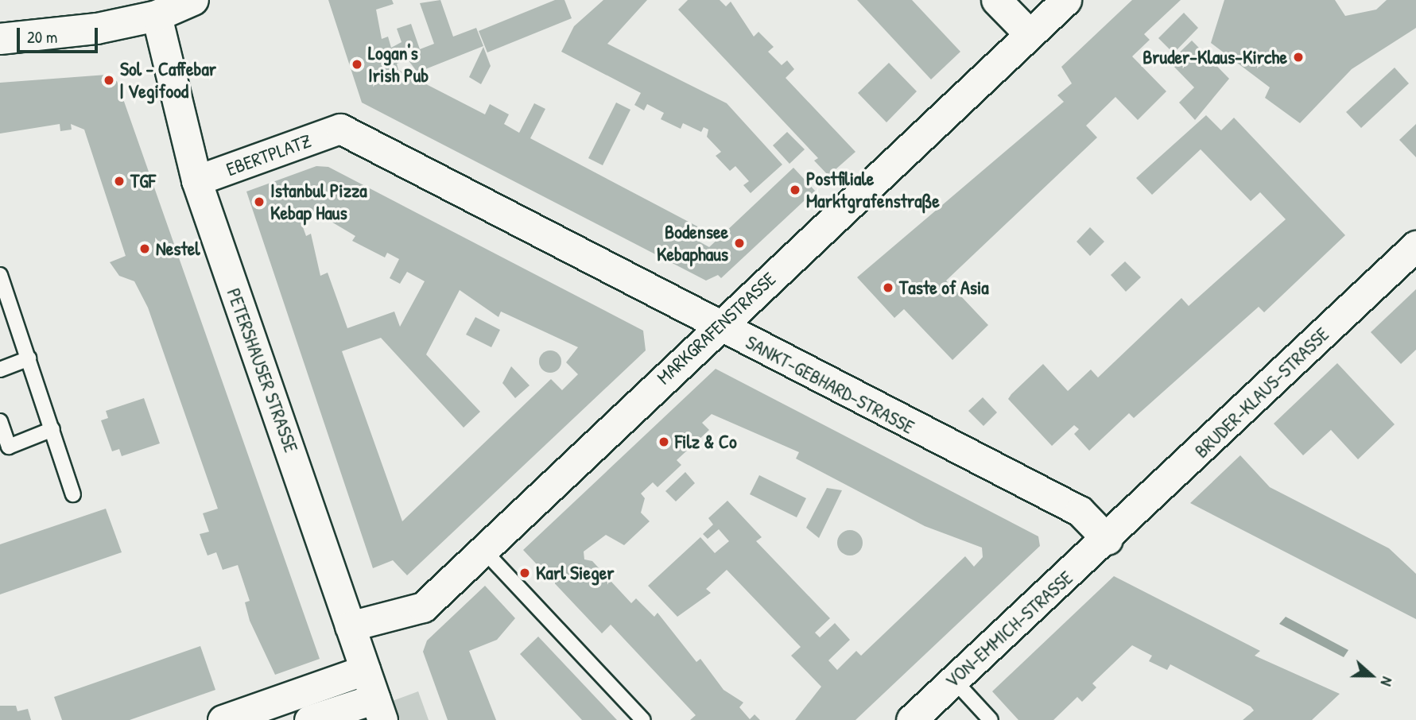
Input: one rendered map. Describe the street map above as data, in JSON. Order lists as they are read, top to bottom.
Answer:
{
  "streets": {
    "street": [
      "EBERTPLATZ",
      "MARKGRAFENSTRASSE",
      "PETERSHAUSER STRASSE",
      "SANKT-GEBHARD-STRASSE",
      "BRUDER-KLAUS-STRASSE",
      "VON-EMMICH-STRASSE"
    ]
  },
  "crossings": [
    ["EBERTPLATZ", "PETERSHAUSER STRASSE"],
    ["EBERTPLATZ", "SANKT-GEBHARD-STRASSE"],
    ["MARKGRAFENSTRASSE", "PETERSHAUSER STRASSE"],
    ["MARKGRAFENSTRASSE", "SANKT-GEBHARD-STRASSE"],
    ["SANKT-GEBHARD-STRASSE", "BRUDER-KLAUS-STRASSE"],
    ["SANKT-GEBHARD-STRASSE", "VON-EMMICH-STRASSE"],
    ["BRUDER-KLAUS-STRASSE", "VON-EMMICH-STRASSE"]
  ],
  "places": [
    "Bruder-Klaus-Kirche",
    "Logan's Irish Pub",
    "Sol - Caffebar | Vegifood",
    "TGF",
    "Postfiliale Marktgrafenstraße",
    "Istanbul Pizza Kebap Haus",
    "Bodensee Kebaphaus",
    "Nestel",
    "Taste of Asia",
    "Filz & Co",
    "Karl Sieger"
  ],
  "scale_bar": "20 m",
  "north": "right"
}
